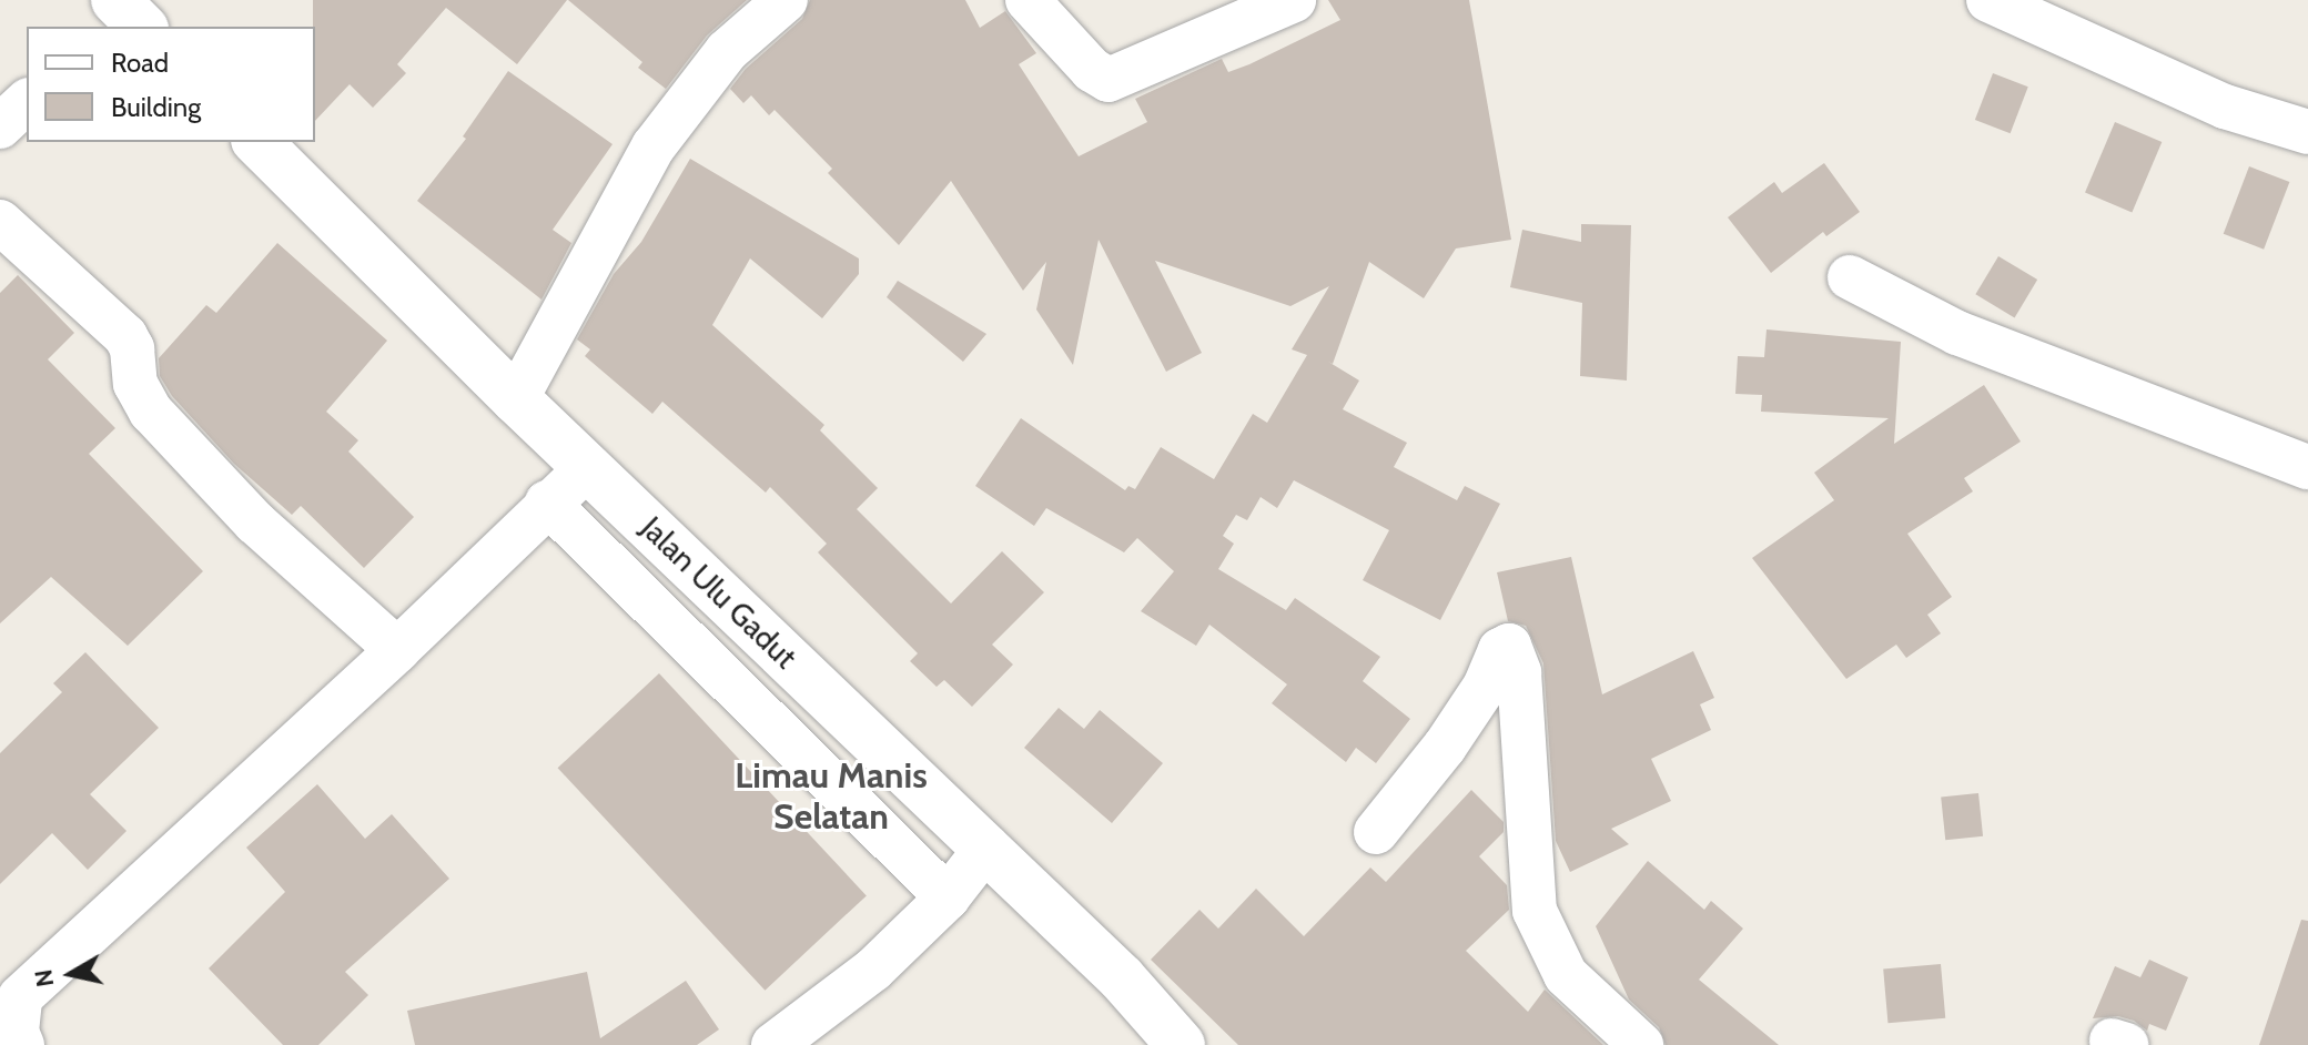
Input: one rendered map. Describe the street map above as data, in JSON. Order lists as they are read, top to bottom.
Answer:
{
  "streets": {
    "street": ["Jalan Ulu Gadut"]
  },
  "districts": ["Limau Manis Selatan"],
  "legend": ["Road", "Building"],
  "north": "left"
}
